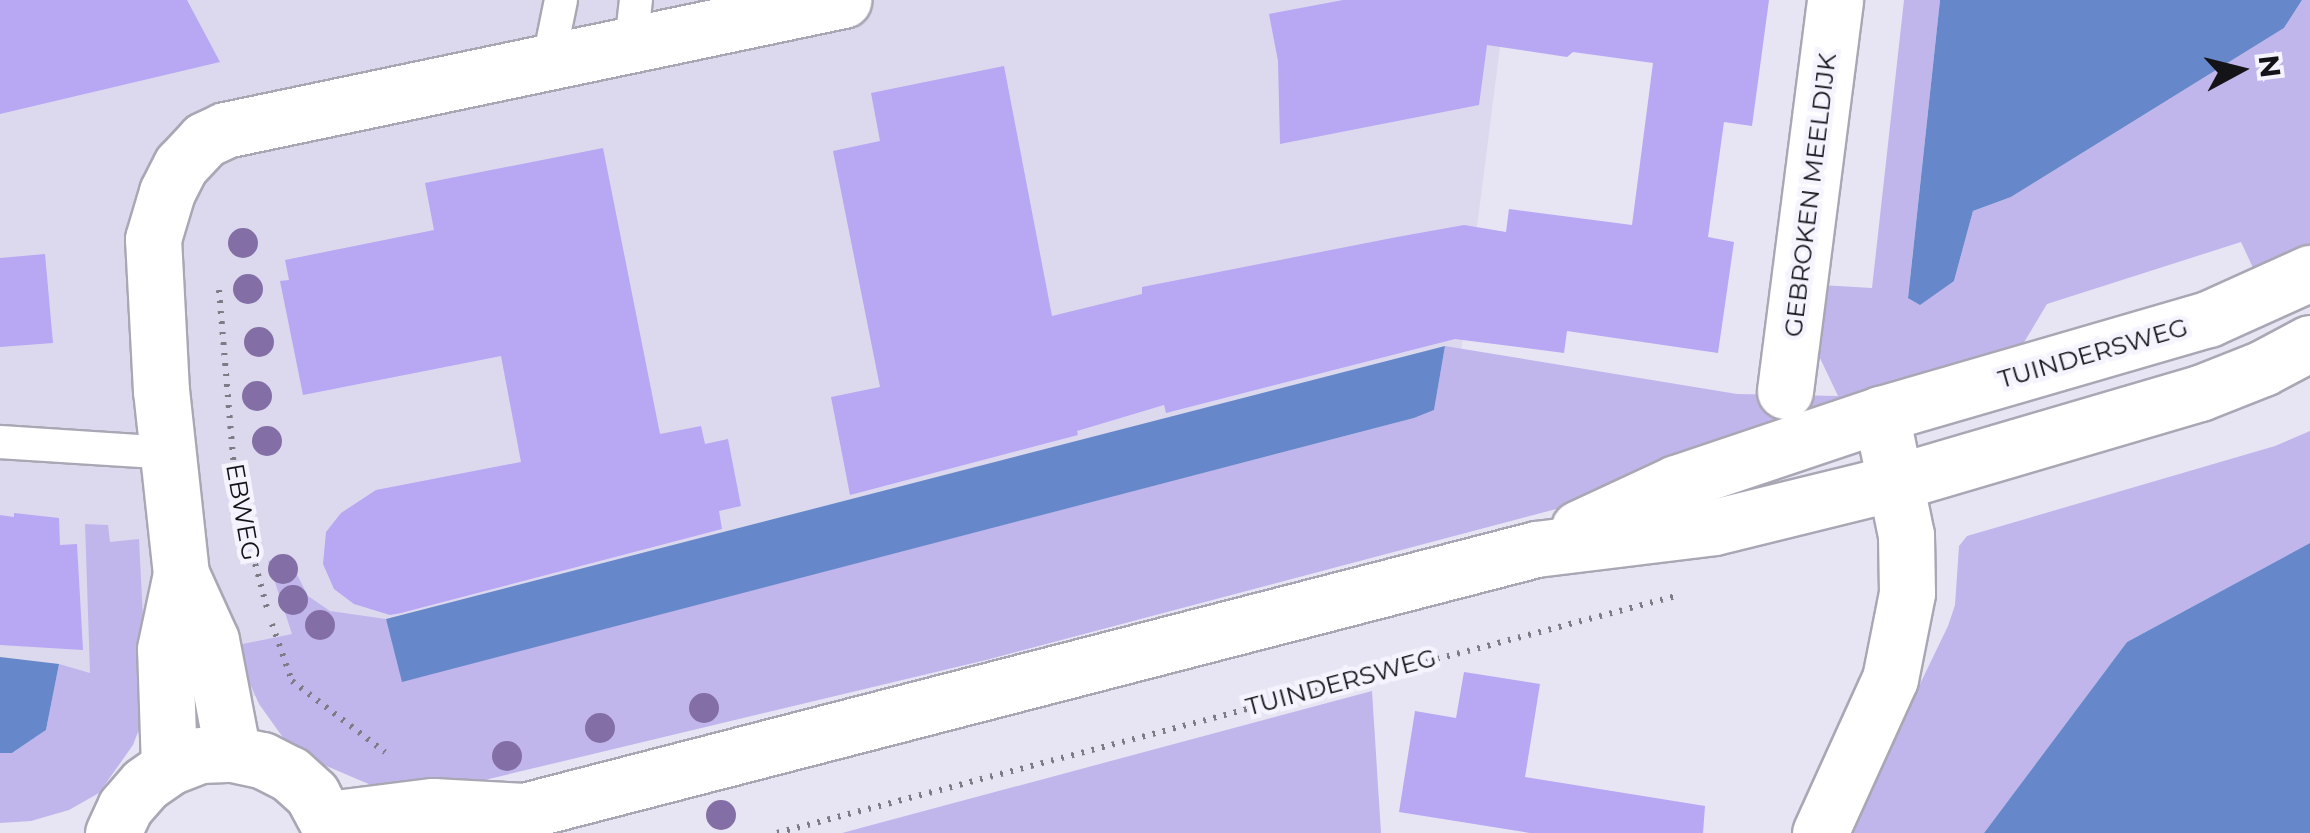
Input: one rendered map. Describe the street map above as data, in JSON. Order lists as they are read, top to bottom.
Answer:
{
  "streets": {
    "main road": ["GEBROKEN MEELDIJK", "TUINDERSWEG"],
    "path": ["EBWEG"]
  },
  "crossings": [
    ["TUINDERSWEG", "EBWEG"]
  ],
  "north": "right"
}
